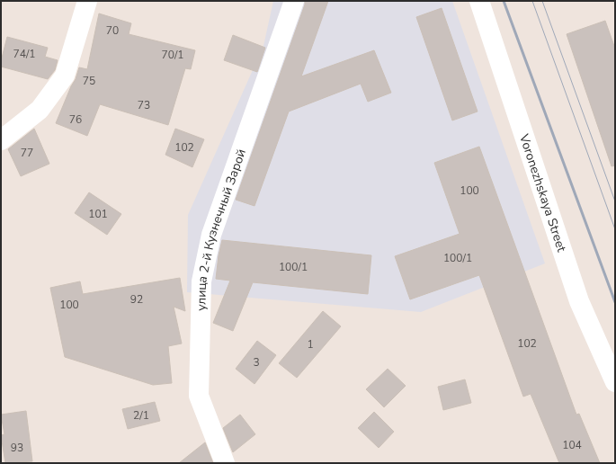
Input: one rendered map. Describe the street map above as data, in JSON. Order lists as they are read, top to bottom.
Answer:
{
  "streets": {
    "street": ["Voronezhskaya Street", "улица 2-й Кузнечный Зарой"]
  },
  "house_numbers": [
    "70",
    "74/1",
    "70/1",
    "75",
    "73",
    "76",
    "102",
    "77",
    "100",
    "101",
    "100/1",
    "100/1",
    "92",
    "100",
    "102",
    "1",
    "3",
    "2/1",
    "104",
    "93"
  ]
}
